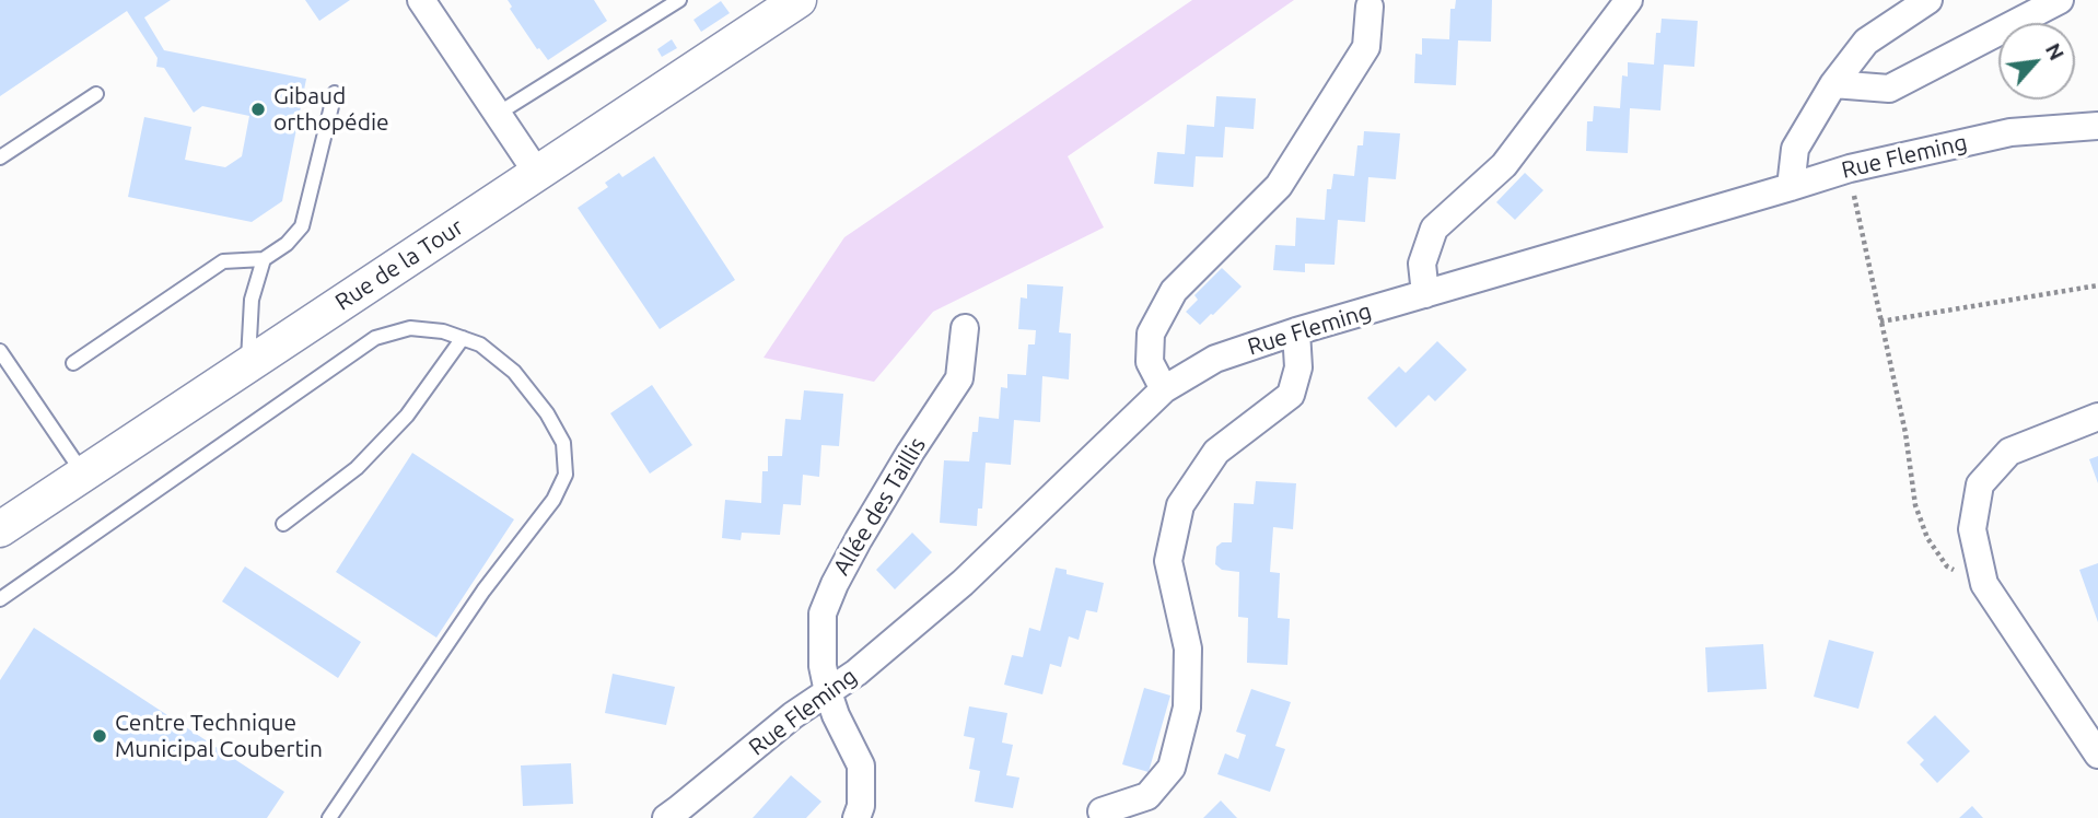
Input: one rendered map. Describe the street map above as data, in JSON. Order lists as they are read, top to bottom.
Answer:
{
  "streets": {
    "street": ["Rue Fleming", "Rue de la Tour", "Allée des Taillis"]
  },
  "crossings": [
    ["Rue Fleming", "Allée des Taillis"]
  ],
  "places": ["Gibaud orthopédie", "Centre Technique Municipal Coubertin"],
  "north": "top right"
}
